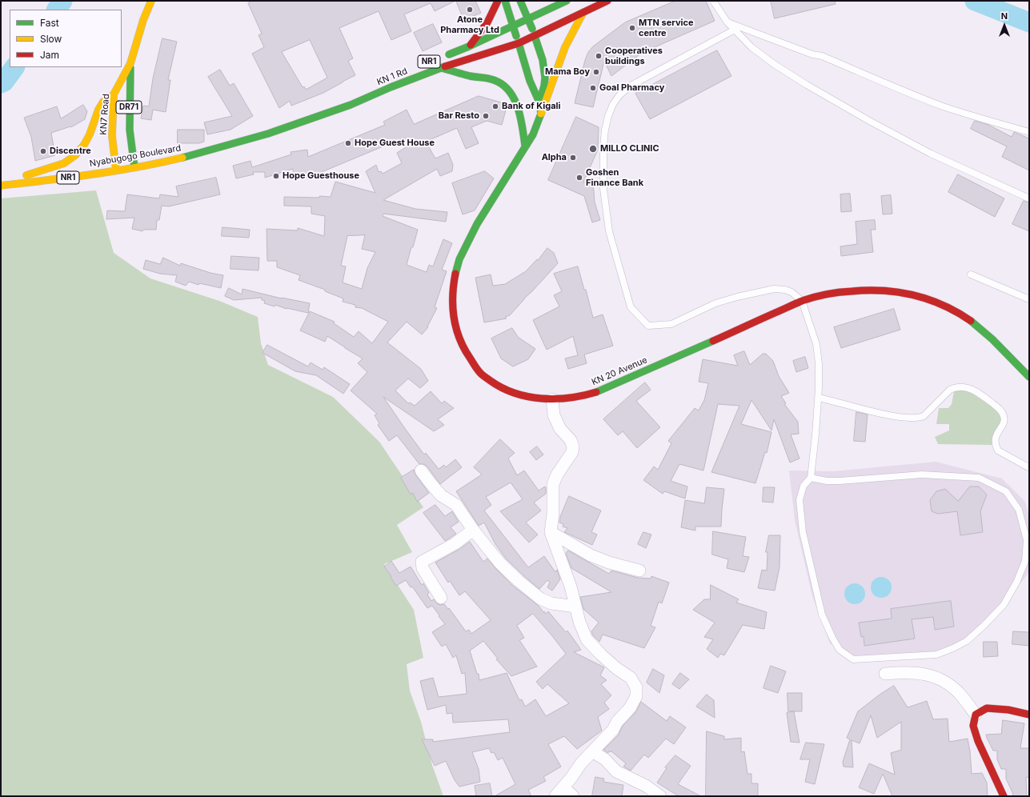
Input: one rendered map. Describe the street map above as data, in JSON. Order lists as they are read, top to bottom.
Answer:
{
  "streets": {
    "main road": [
      "NR1",
      "KN 1 Rd",
      "DR71",
      "KN7 Road",
      "Nyabugogo Boulevard",
      "KN 20 Avenue"
    ]
  },
  "crossings": [
    ["NR1", "KN 1 Rd"],
    ["NR1", "KN7 Road"],
    ["NR1", "Nyabugogo Boulevard"],
    ["NR1", "KN 20 Avenue"],
    ["KN 1 Rd", "KN 20 Avenue"],
    ["KN7 Road", "Nyabugogo Boulevard"]
  ],
  "places": [
    "Atone Pharmacy Ltd",
    "MTN service centre",
    "Cooperatives buildings",
    "Mama Boy",
    "Goal Pharmacy",
    "Bank of Kigali",
    "Bar Resto",
    "Hope Guest House",
    "MILLO CLINIC",
    "Discentre",
    "Alpha",
    "Hope Guesthouse",
    "Goshen Finance Bank"
  ],
  "legend": ["Fast", "Slow", "Jam"],
  "north": "top"
}
